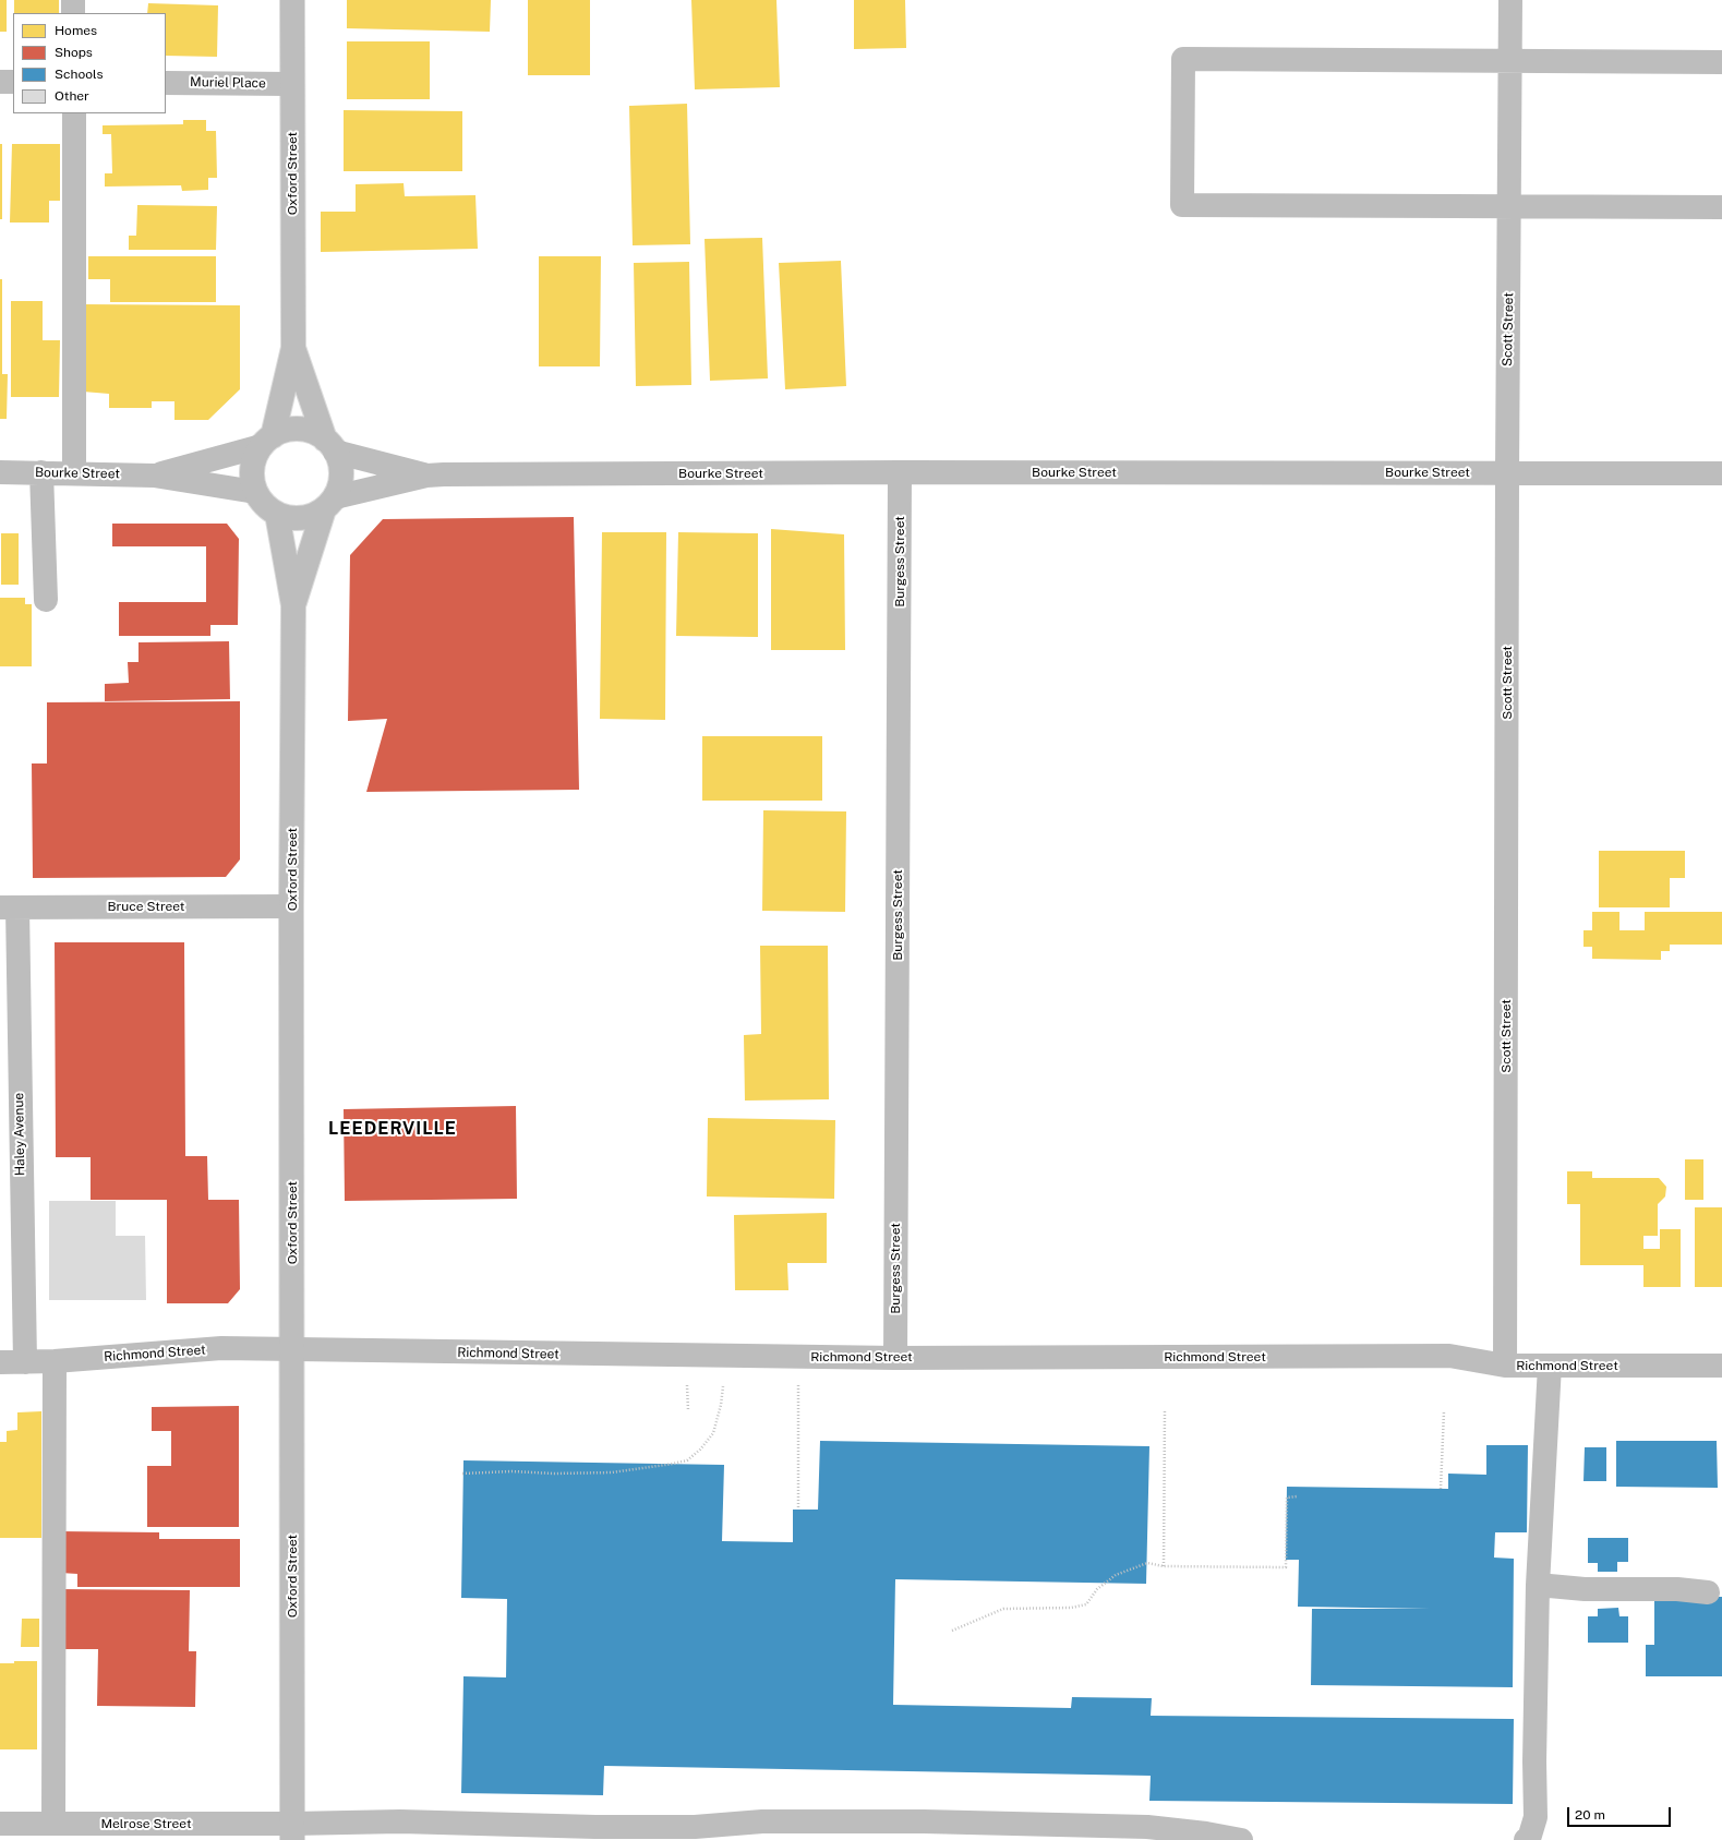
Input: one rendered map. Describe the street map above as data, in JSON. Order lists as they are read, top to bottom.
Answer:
{
  "streets": {
    "street": [
      "Muriel Place",
      "Oxford Street",
      "Scott Street",
      "Bourke Street",
      "Burgess Street",
      "Bruce Street",
      "Haley Avenue",
      "Richmond Street",
      "Melrose Street"
    ]
  },
  "crossings": [
    ["Muriel Place", "Oxford Street"],
    ["Oxford Street", "Bourke Street"],
    ["Oxford Street", "Bruce Street"],
    ["Oxford Street", "Richmond Street"],
    ["Oxford Street", "Melrose Street"],
    ["Scott Street", "Bourke Street"],
    ["Scott Street", "Richmond Street"],
    ["Bourke Street", "Burgess Street"],
    ["Burgess Street", "Richmond Street"],
    ["Bruce Street", "Haley Avenue"],
    ["Haley Avenue", "Richmond Street"]
  ],
  "districts": ["LEEDERVILLE"],
  "legend": [
    "Homes",
    "Shops",
    "Schools",
    "Other"
  ],
  "scale_bar": "20 m"
}
